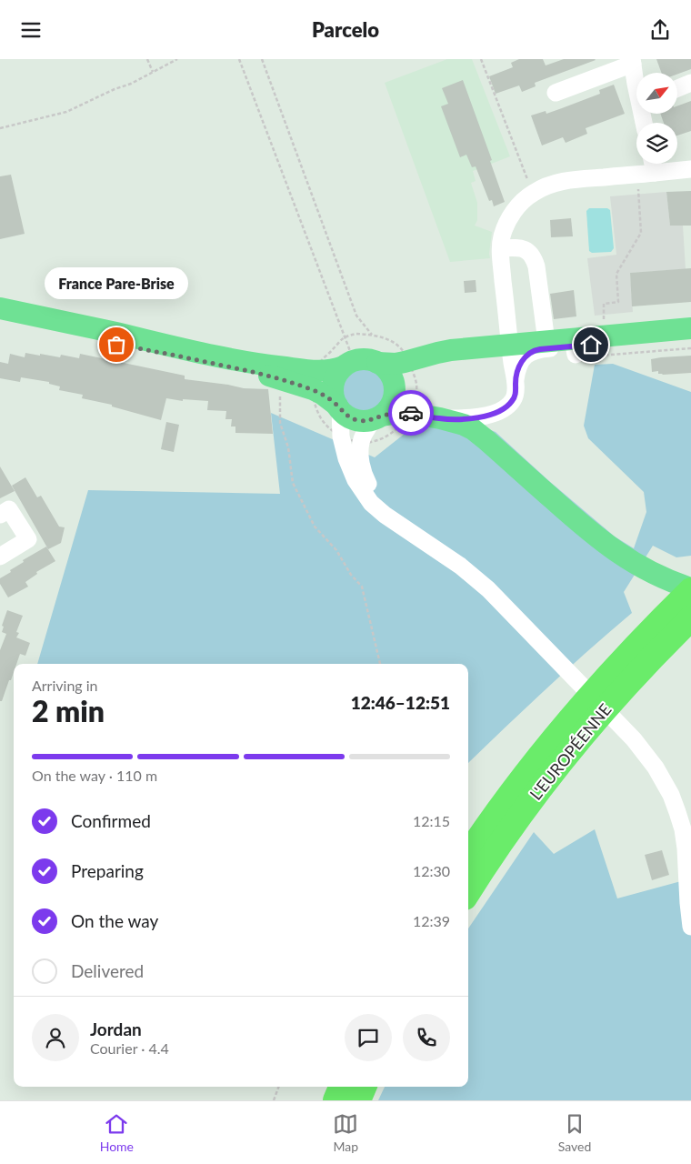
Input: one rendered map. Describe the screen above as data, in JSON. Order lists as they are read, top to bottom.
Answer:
{
  "streets": {
    "highway": ["L'EUROPÉENNE"]
  },
  "places": ["France Pare-Brise"],
  "north": "top right",
  "page": {
    "header": "Parcelo",
    "bubble": "France Pare-Brise",
    "heading": ["2 min", "Arriving in", "12:46–12:51"],
    "panel": ["Jordan", "Courier · 4.4"],
    "bar": "On the way · 110 m",
    "list": [
      ["Confirmed", "12:15"],
      ["Preparing", "12:30"],
      ["On the way", "12:39"],
      "Delivered"
    ],
    "tabs": ["Home", "Map", "Saved"]
  }
}
